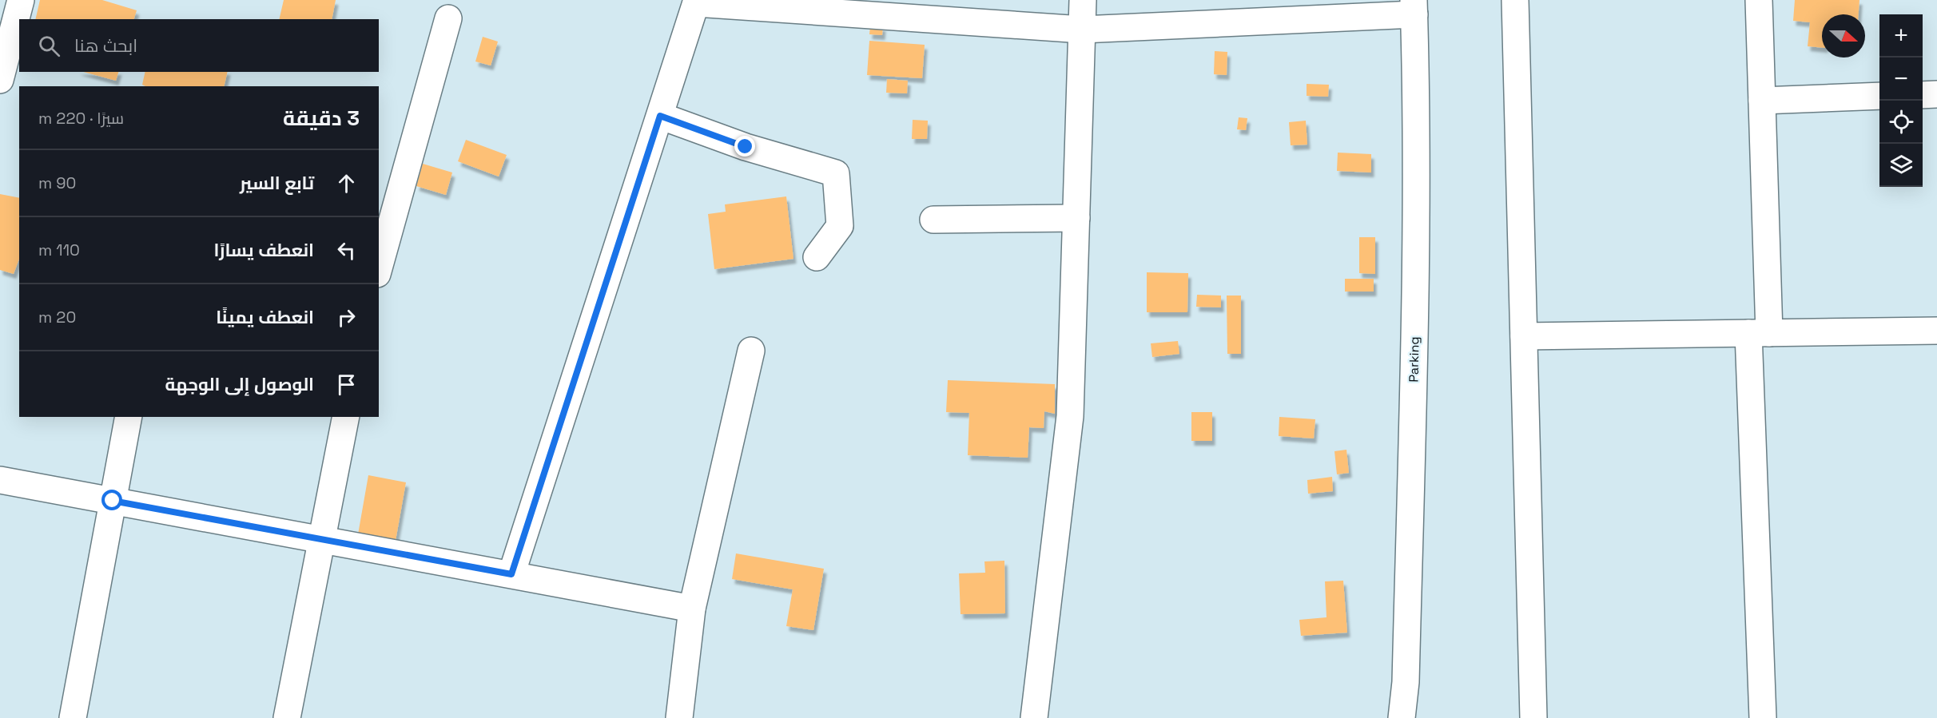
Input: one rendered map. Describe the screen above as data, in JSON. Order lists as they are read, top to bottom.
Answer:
{
  "streets": {
    "street": ["Parking"]
  },
  "north": "right",
  "page": {
    "map_buttons": ["+", "−"],
    "search": "ابحث هنا",
    "heading": ["3 دقيقة", "سيرًا · 220 m"],
    "list": [
      ["تابع السير", "90 m"],
      ["انعطف يسارًا", "110 m"],
      ["انعطف يمينًا", "20 m"],
      "الوصول إلى الوجهة"
    ]
  }
}
